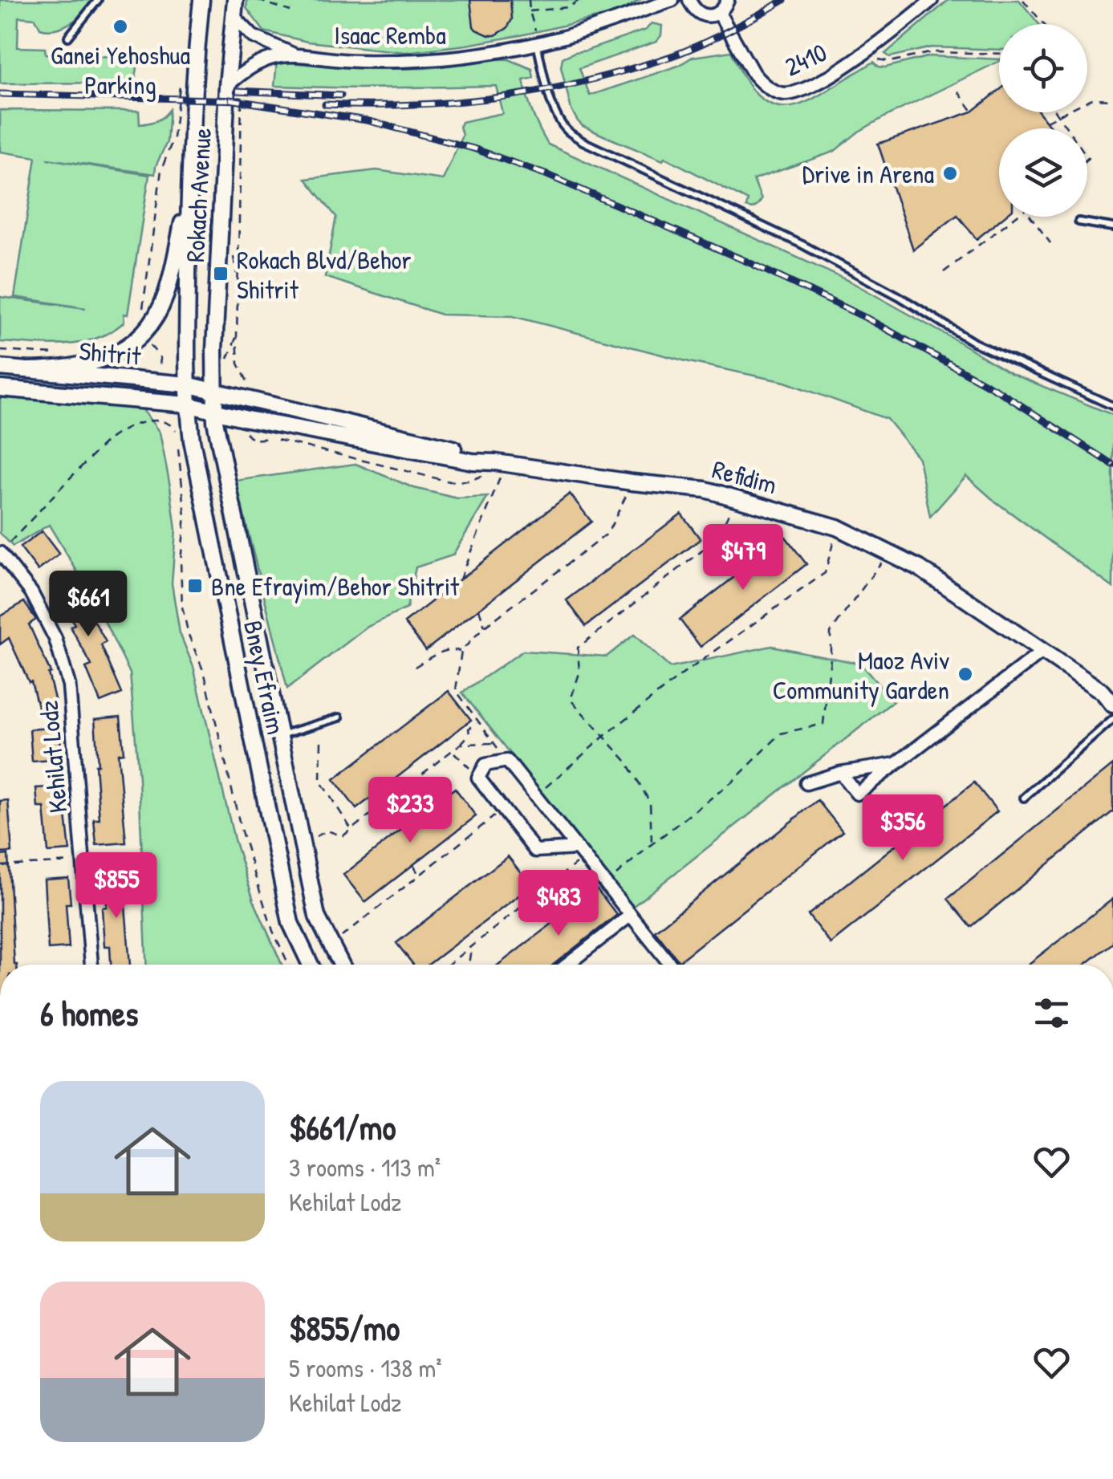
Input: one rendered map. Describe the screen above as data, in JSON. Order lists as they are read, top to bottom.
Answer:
{
  "streets": {
    "main road": [
      "Rokach Avenue",
      "Shitrit",
      "Refidim",
      "Bney Efraim"
    ],
    "street": ["Isaac Remba", "2410", "Kehilat Lodz"]
  },
  "crossings": [
    ["Isaac Remba", "Rokach Avenue"],
    ["Rokach Avenue", "Shitrit"],
    ["Rokach Avenue", "Refidim"],
    ["Rokach Avenue", "Bney Efraim"],
    ["Shitrit", "Refidim"],
    ["Shitrit", "Bney Efraim"],
    ["Refidim", "Bney Efraim"]
  ],
  "places": {
    "other": ["Ganei Yehoshua Parking", "Drive in Arena", "Maoz Aviv Community Garden"],
    "transit": ["Rokach Blvd/Behor Shitrit", "Bne Efrayim/Behor Shitrit"]
  },
  "page": {
    "price": [
      "$479",
      "$661",
      "$233",
      "$356",
      "$855",
      "$483"
    ],
    "heading": "6 homes",
    "list": [
      {
        "name": "$661/mo",
        "note": "3 rooms · 113 m² · Kehilat Lodz"
      },
      {
        "name": "$855/mo",
        "note": "5 rooms · 138 m² · Kehilat Lodz"
      }
    ]
  }
}
